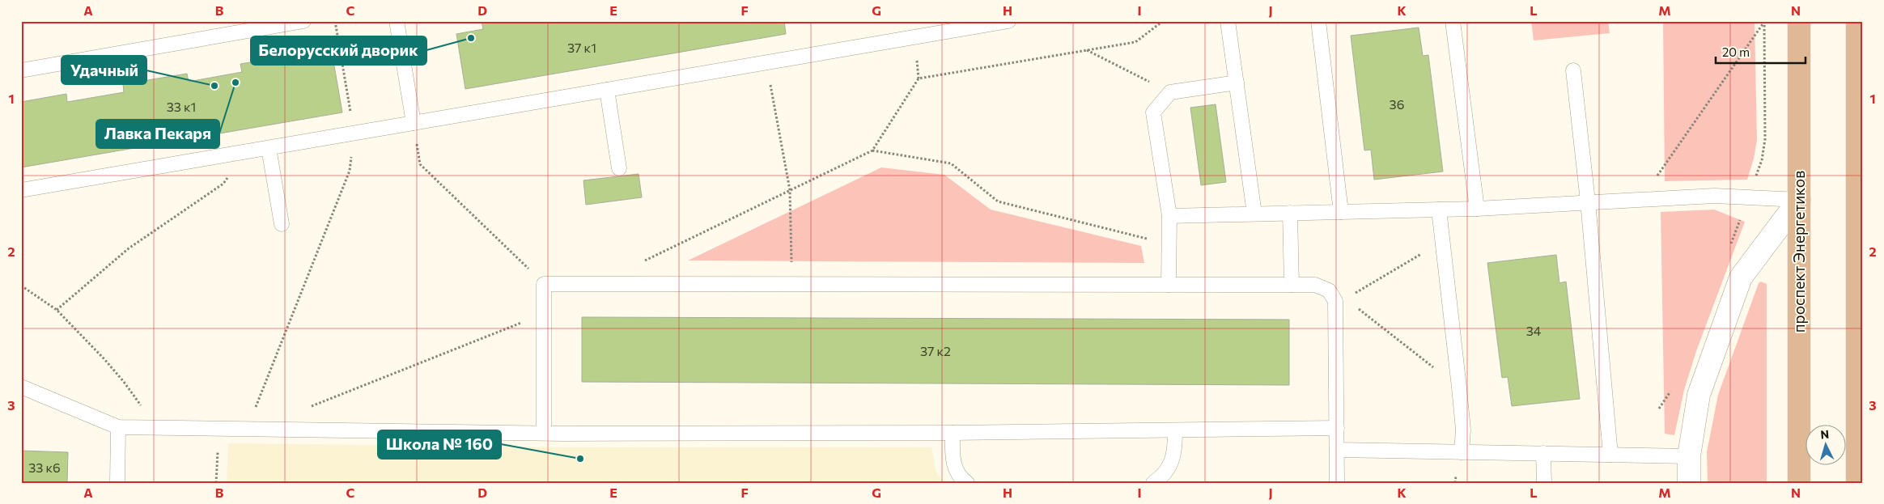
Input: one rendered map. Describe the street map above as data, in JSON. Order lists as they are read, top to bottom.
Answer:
{
  "streets": {
    "main road": ["проспект Энергетиков"]
  },
  "places": [
    "Белорусский дворик",
    "Лавка Пекаря",
    "Удачный",
    "Школа № 160"
  ],
  "house_numbers": [
    "37 к1",
    "36",
    "33 к1",
    "34",
    "37 к2",
    "33 к6"
  ],
  "scale_bar": "20 m",
  "north": "top",
  "grid": {
    "columns": [
      "A",
      "B",
      "C",
      "D",
      "E",
      "F",
      "G",
      "H",
      "I",
      "J",
      "K",
      "L",
      "M",
      "N"
    ],
    "rows": ["1", "2", "3"]
  }
}
